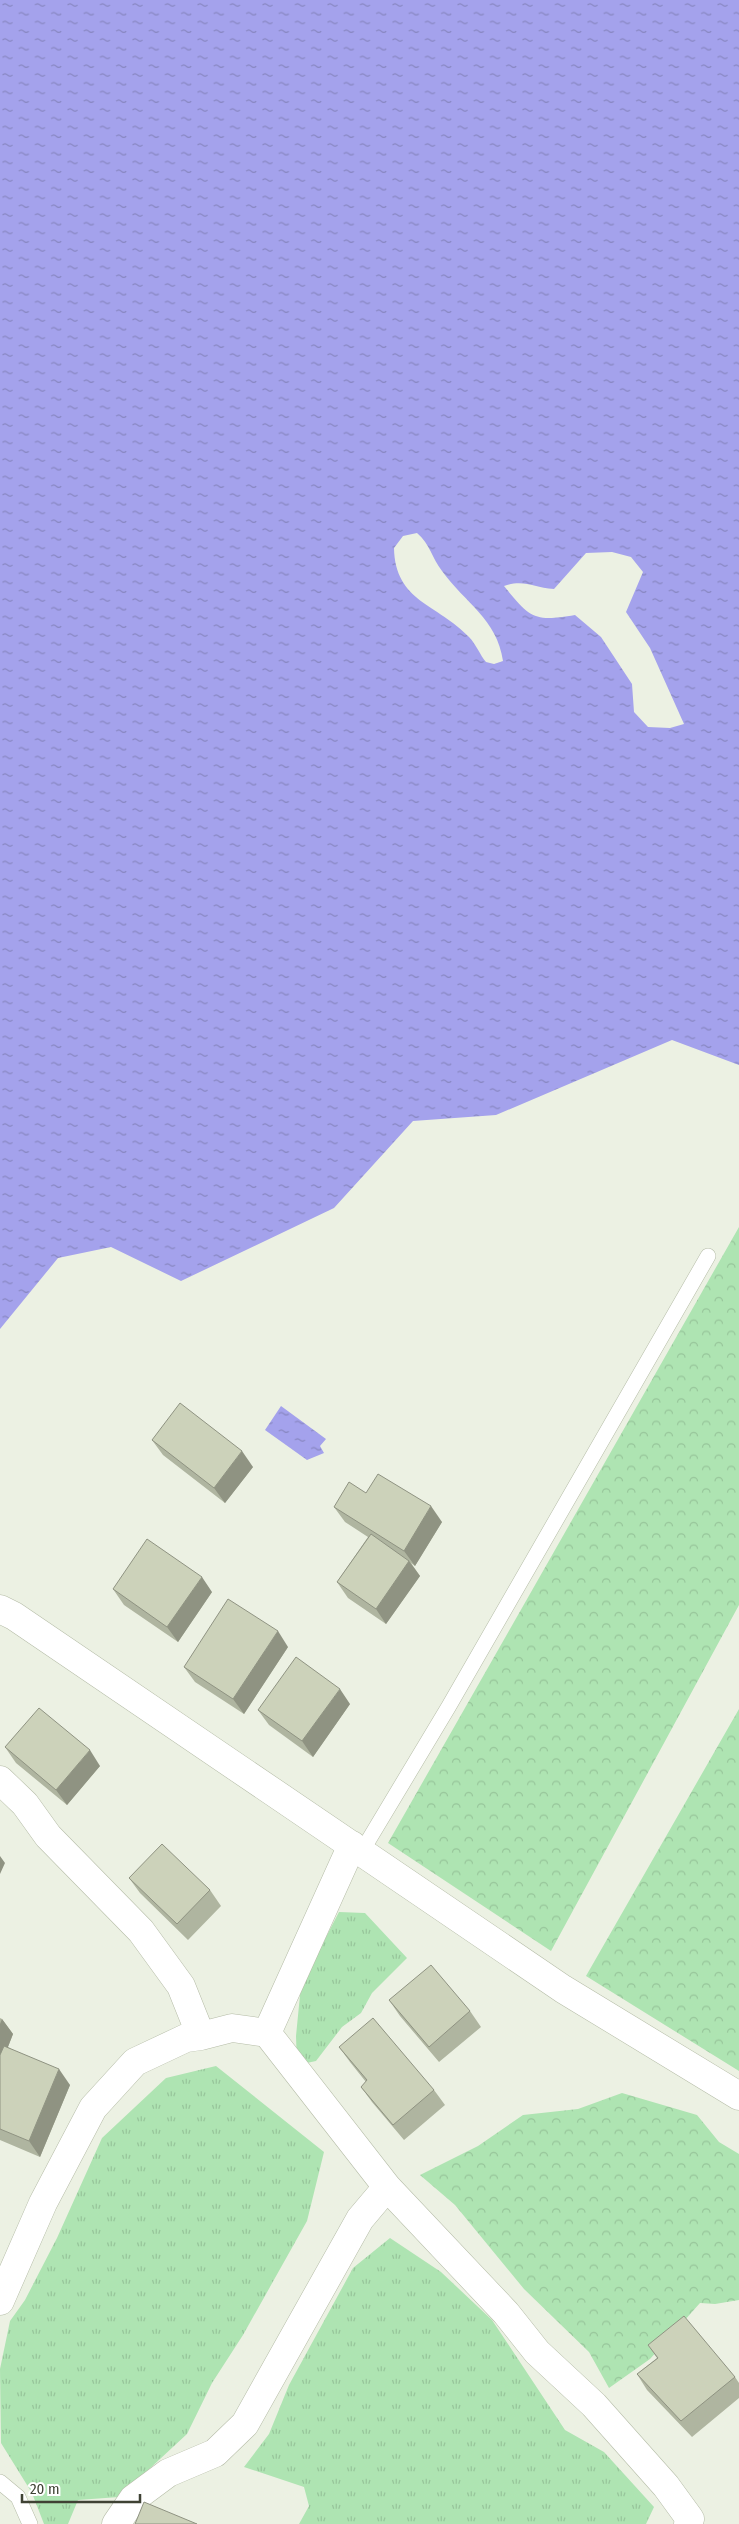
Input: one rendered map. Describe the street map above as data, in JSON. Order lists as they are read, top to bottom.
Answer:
{
  "scale_bar": "20 m"
}
